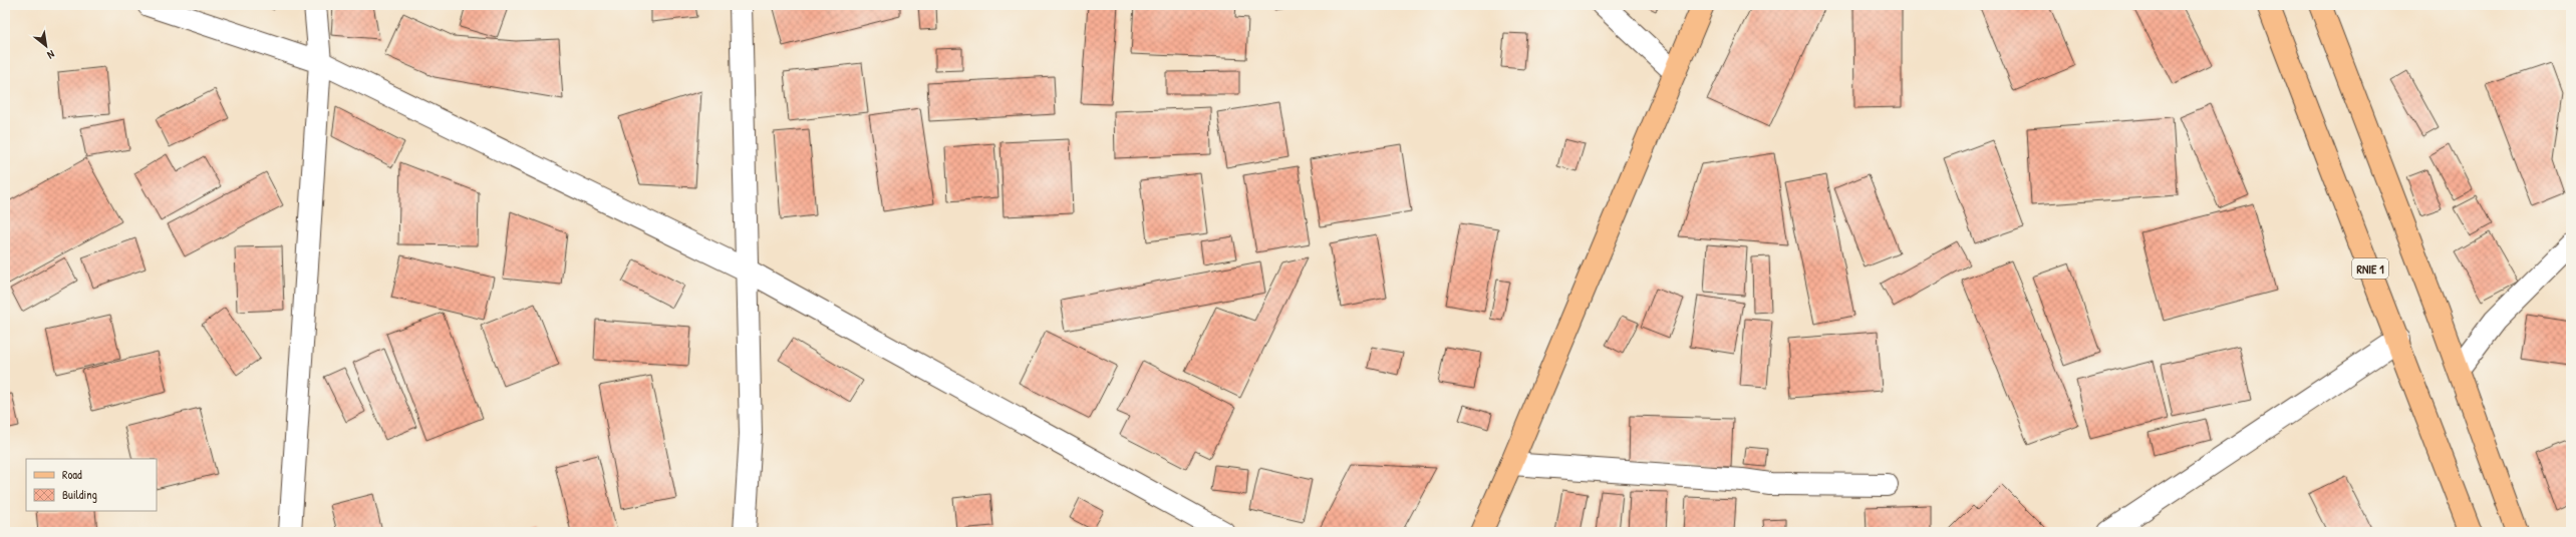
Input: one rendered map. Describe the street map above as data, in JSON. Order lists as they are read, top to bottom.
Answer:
{
  "streets": {
    "main road": ["RNIE 1"]
  },
  "legend": ["Road", "Building"],
  "north": "bottom right"
}
